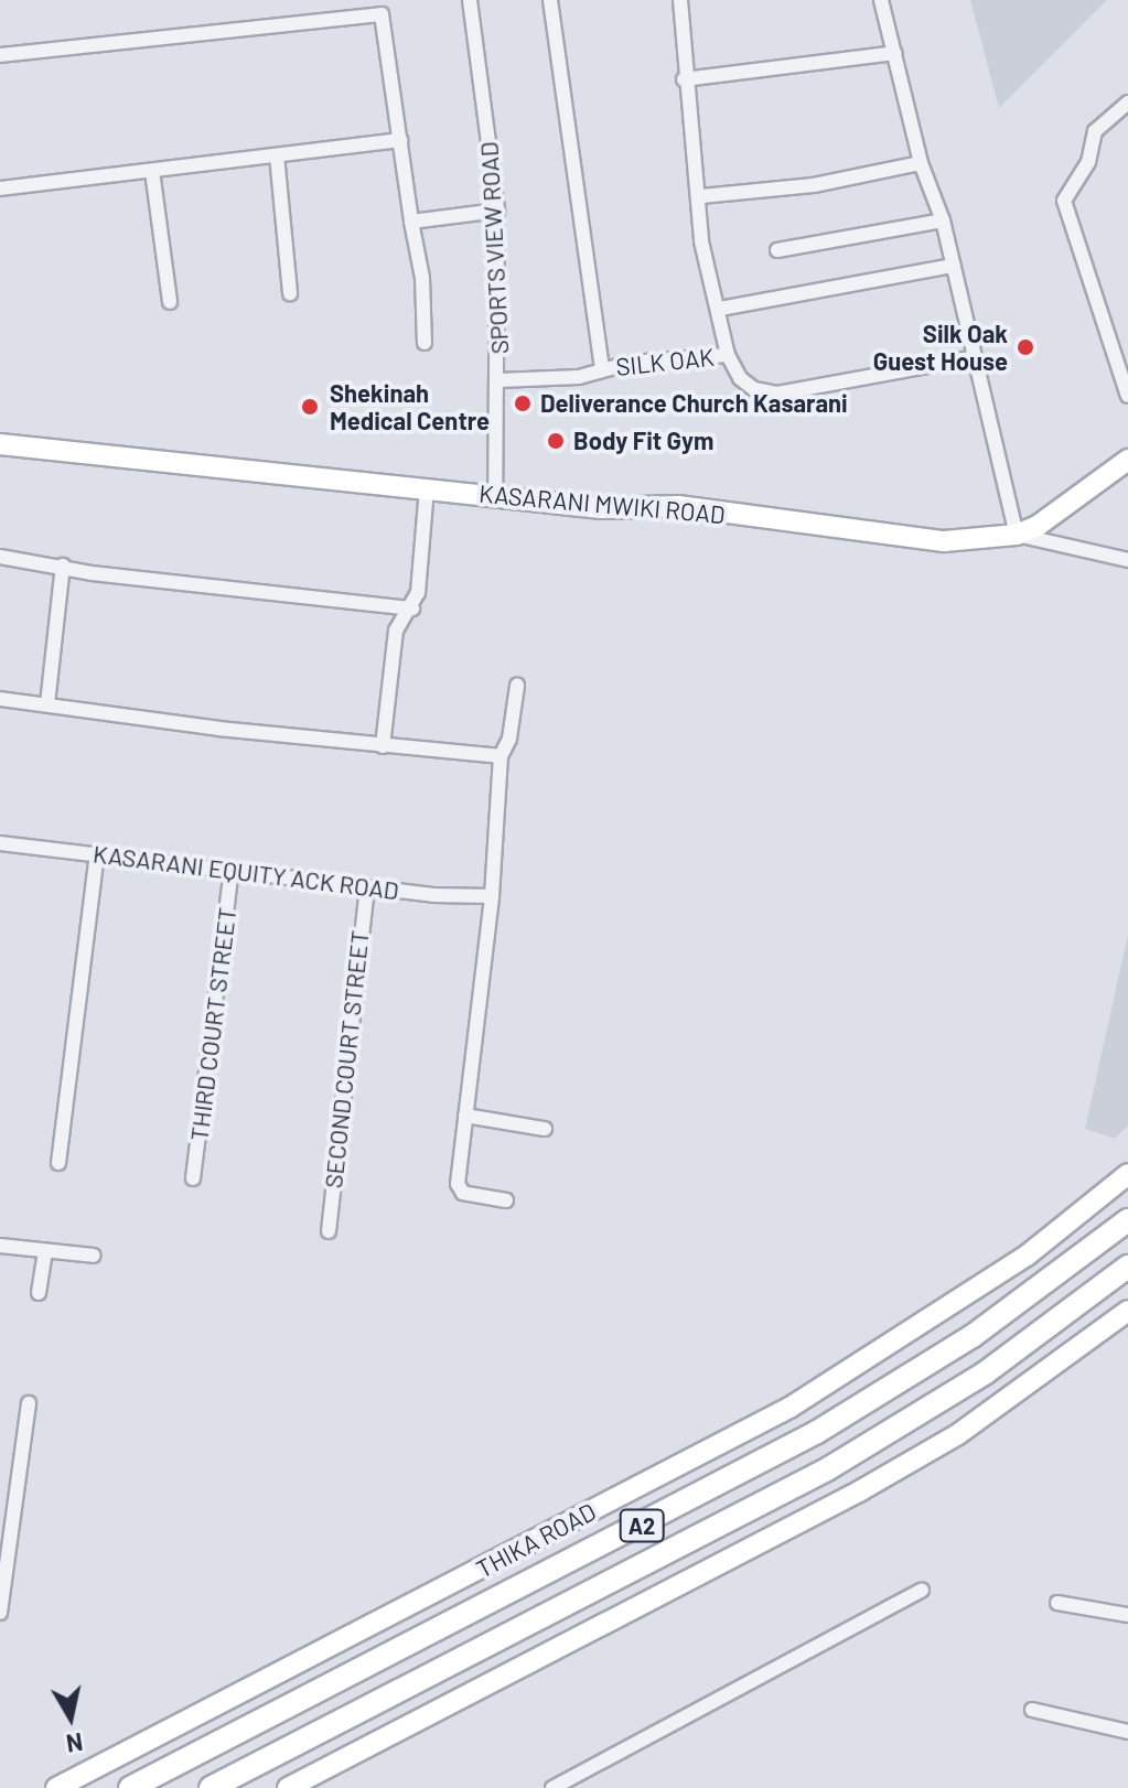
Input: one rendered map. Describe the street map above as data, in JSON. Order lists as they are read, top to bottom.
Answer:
{
  "streets": {
    "highway": ["A2", "THIKA ROAD"],
    "main road": ["KASARANI MWIKI ROAD"],
    "street": [
      "SPORTS VIEW ROAD",
      "SILK OAK",
      "KASARANI EQUITY ACK ROAD",
      "THIRD COURT STREET",
      "SECOND COURT STREET"
    ]
  },
  "crossings": [
    ["SPORTS VIEW ROAD", "SILK OAK"],
    ["SPORTS VIEW ROAD", "KASARANI MWIKI ROAD"],
    ["KASARANI EQUITY ACK ROAD", "THIRD COURT STREET"],
    ["KASARANI EQUITY ACK ROAD", "SECOND COURT STREET"]
  ],
  "places": [
    "Silk Oak Guest House",
    "Deliverance Church Kasarani",
    "Shekinah Medical Centre",
    "Body Fit Gym"
  ],
  "north": "bottom"
}
